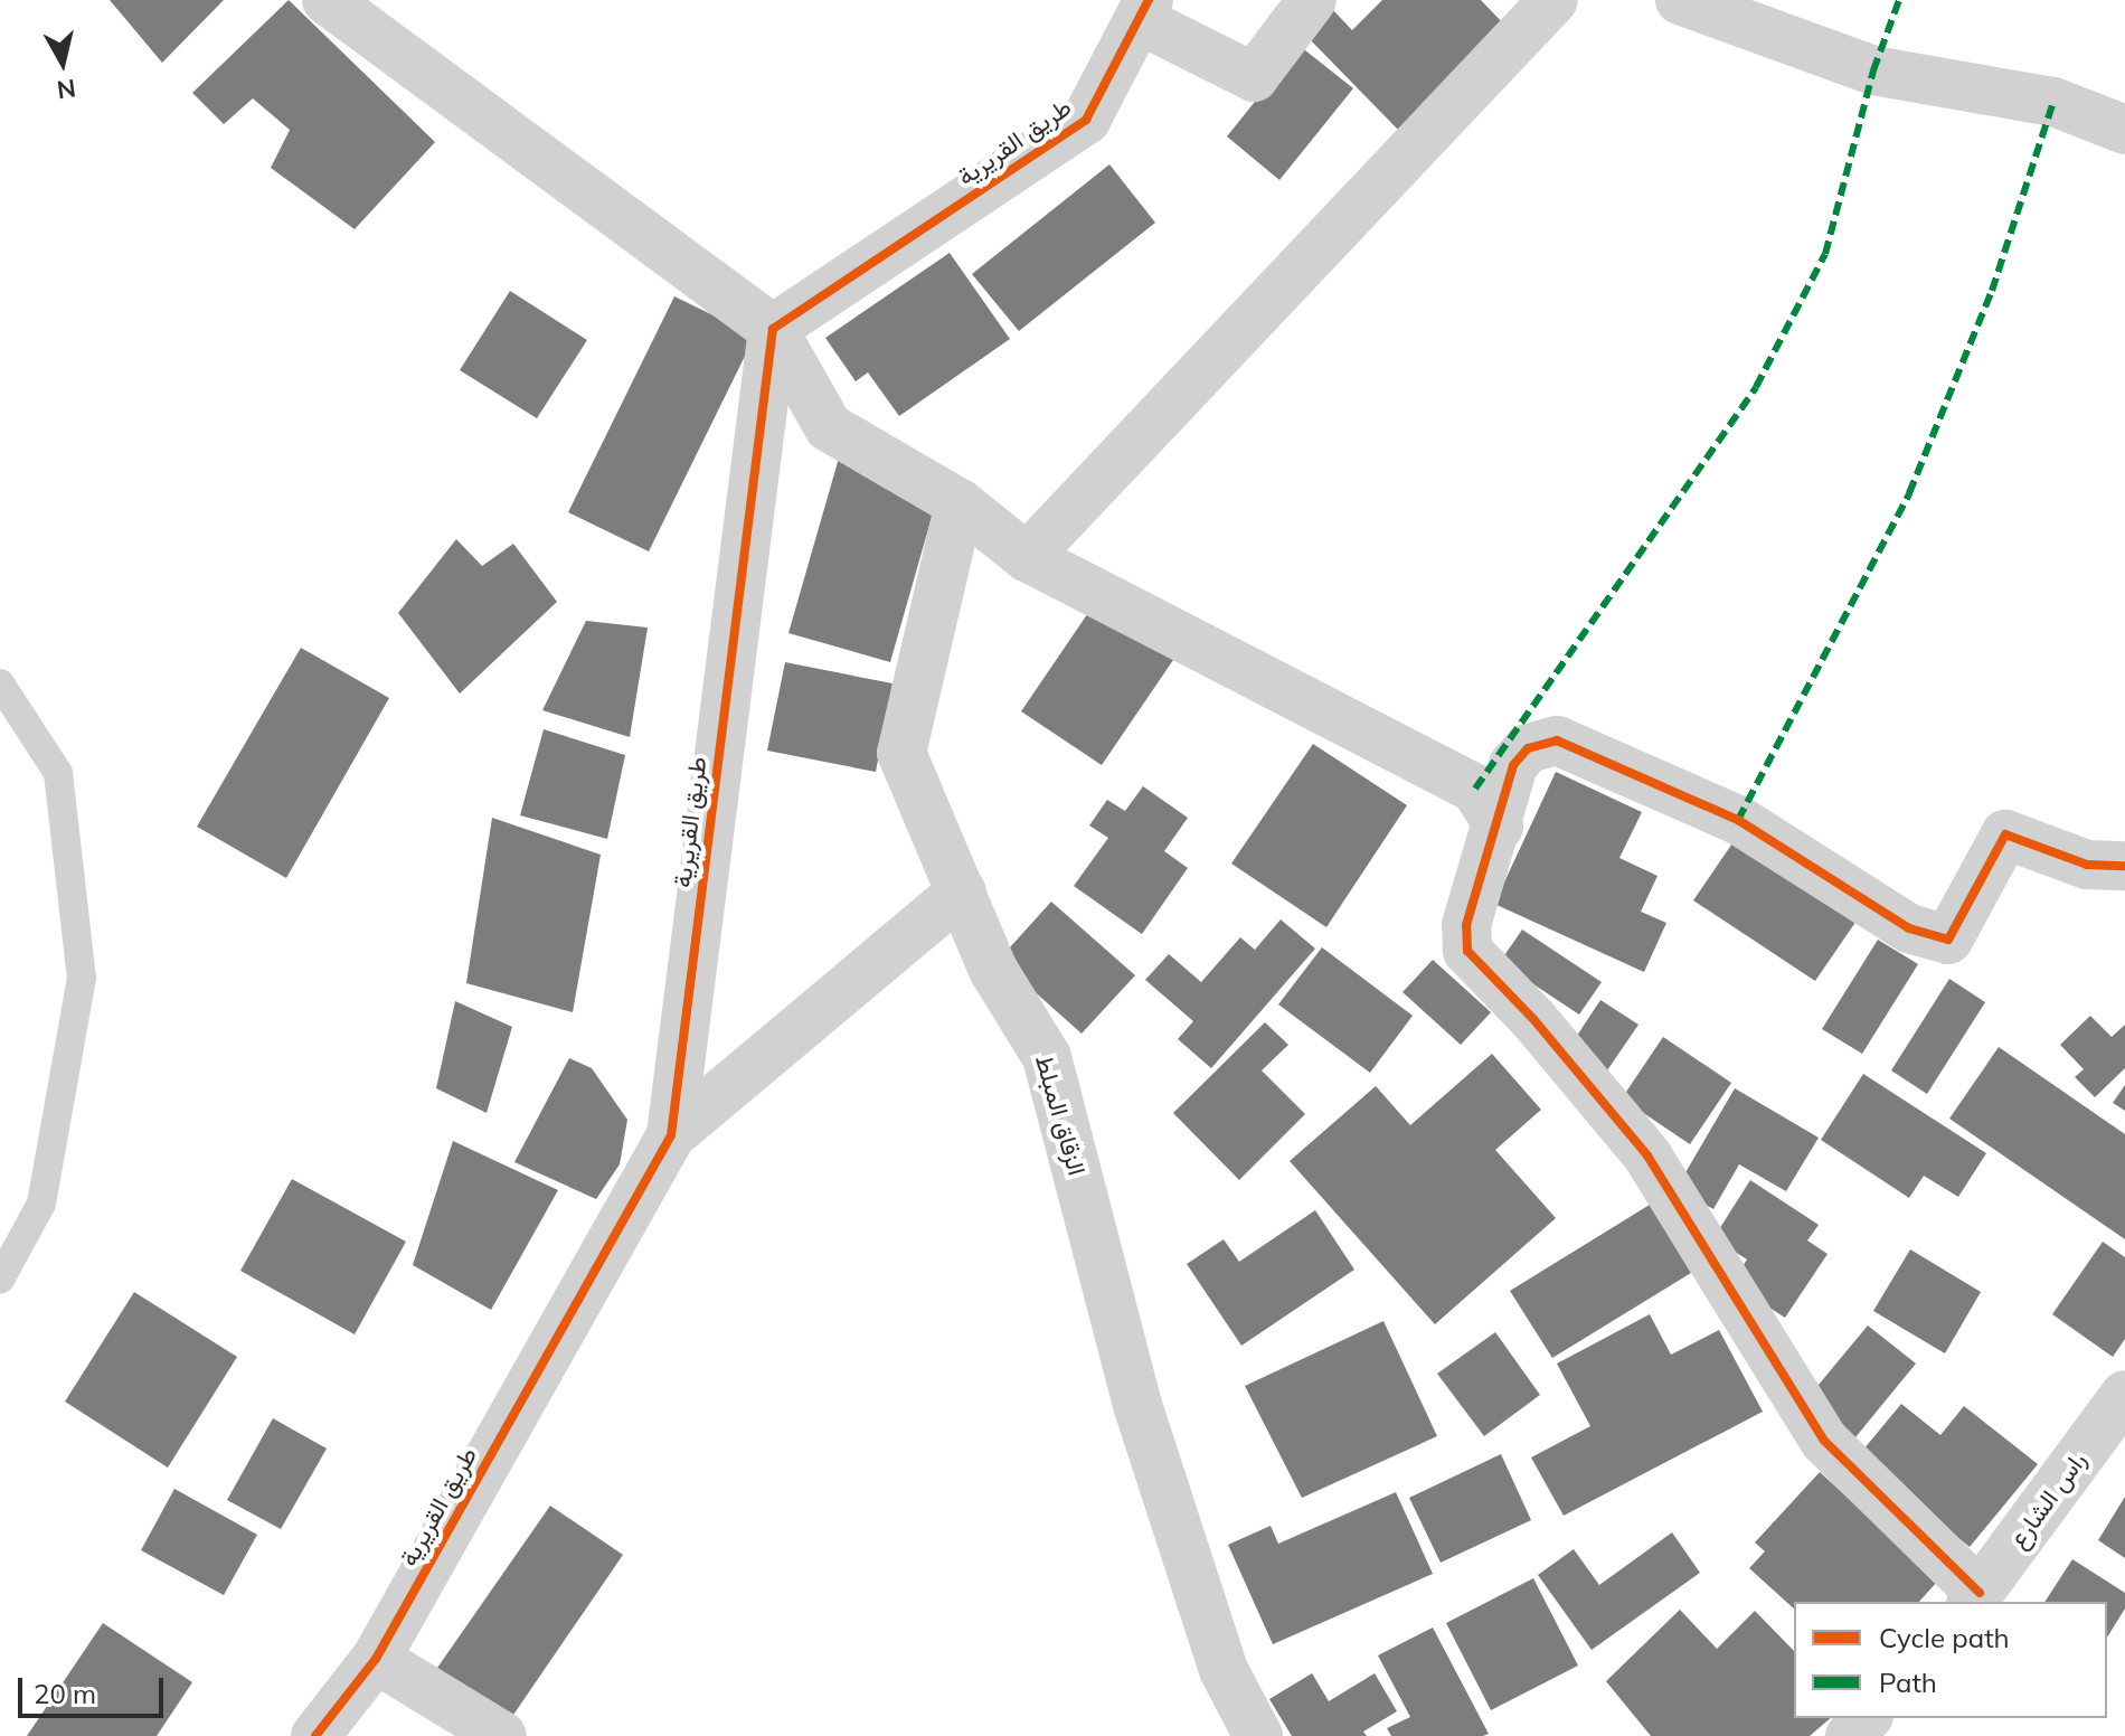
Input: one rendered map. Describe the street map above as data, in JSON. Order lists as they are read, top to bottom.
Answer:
{
  "streets": {
    "street": ["طريق القريرية", "الزقاق المبلط", "راس الشارع"]
  },
  "legend": ["Cycle path", "Path"],
  "scale_bar": "20 m",
  "north": "bottom"
}
